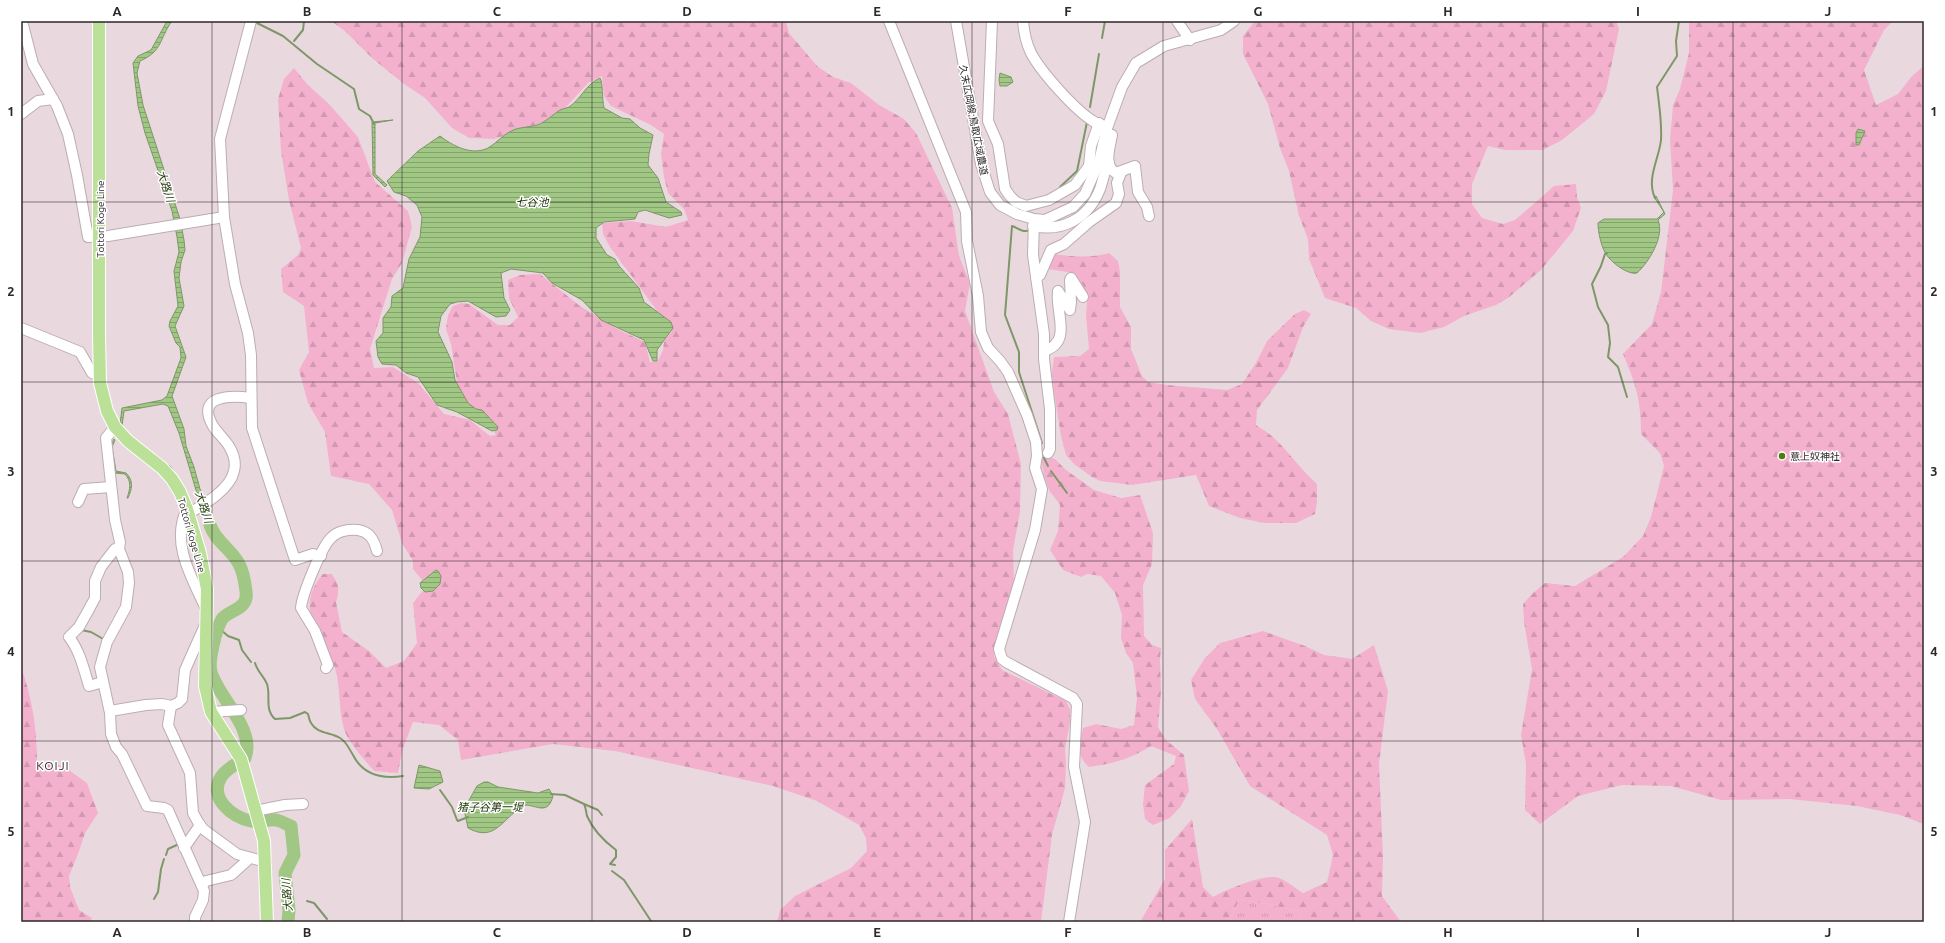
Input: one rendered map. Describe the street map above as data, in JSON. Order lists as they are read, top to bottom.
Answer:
{
  "streets": {
    "main road": ["Tottori Koge Line"],
    "street": ["久末広岡線;鳥取広域農道"]
  },
  "districts": ["KOIJI"],
  "water": ["大路川", "七谷池", "猪子谷第一堤"],
  "places": ["意上奴神社"],
  "grid": {
    "columns": [
      "A",
      "B",
      "C",
      "D",
      "E",
      "F",
      "G",
      "H",
      "I",
      "J"
    ],
    "rows": [
      "1",
      "2",
      "3",
      "4",
      "5"
    ]
  }
}
